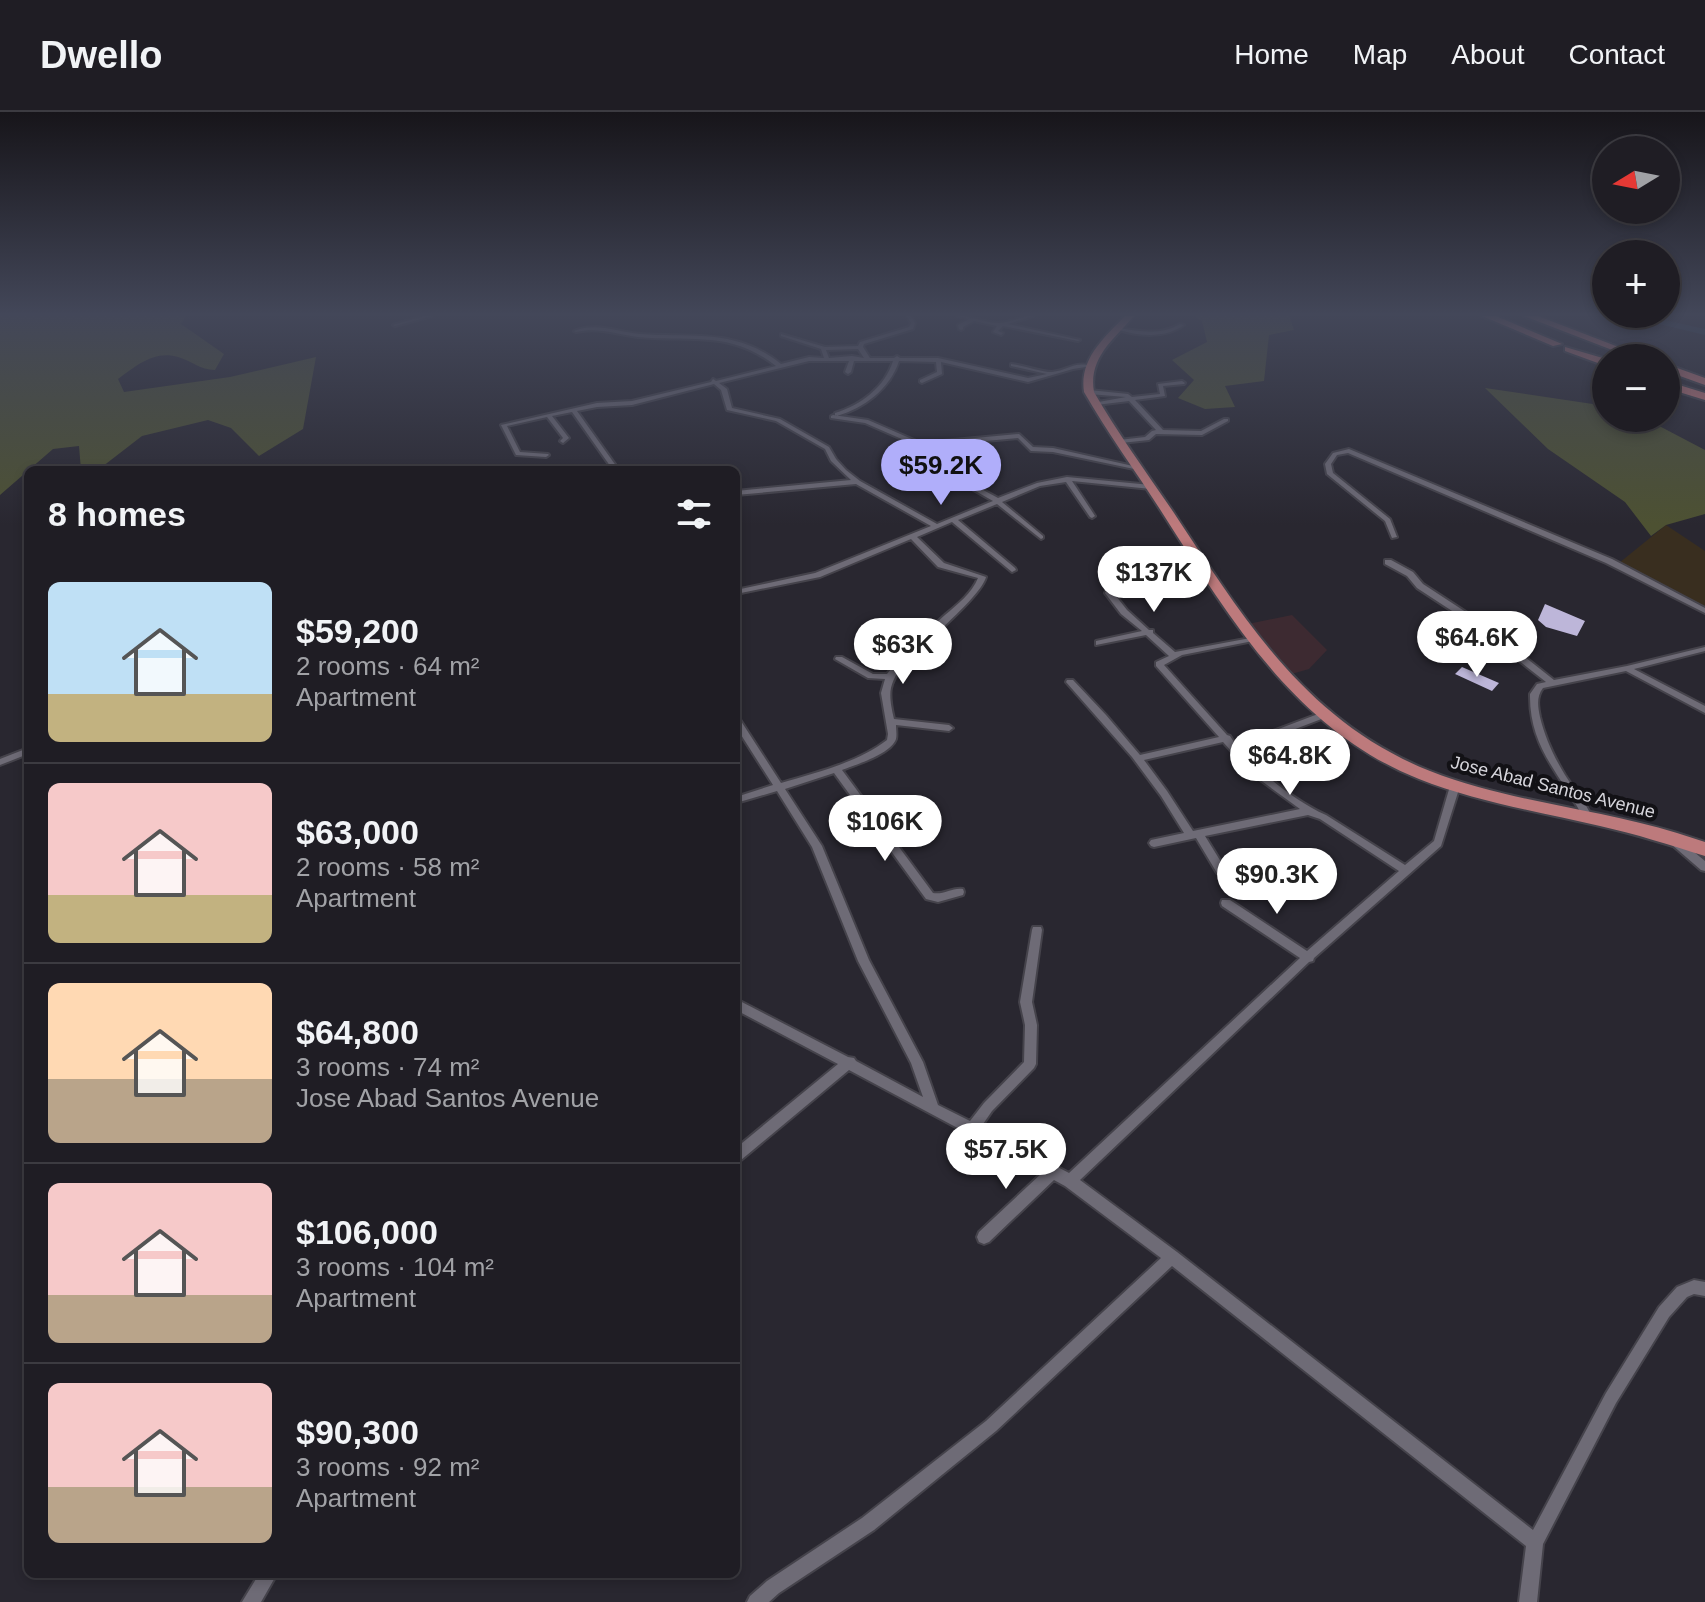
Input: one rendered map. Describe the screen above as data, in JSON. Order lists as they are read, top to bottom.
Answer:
{
  "streets": {
    "highway": ["Jose Abad Santos Avenue"]
  },
  "north": "left",
  "page": {
    "header": "Dwello",
    "nav": [
      "Home",
      "Map",
      "About",
      "Contact"
    ],
    "map_buttons": ["+", "−"],
    "price": [
      "$59.2K",
      "$137K",
      "$64.6K",
      "$63K",
      "$64.8K",
      "$106K",
      "$90.3K",
      "$57.5K"
    ],
    "heading": "8 homes",
    "list": [
      {
        "name": "$59,200",
        "note": "2 rooms · 64 m² · Apartment"
      },
      {
        "name": "$63,000",
        "note": "2 rooms · 58 m² · Apartment"
      },
      {
        "name": "$64,800",
        "note": "3 rooms · 74 m² · Jose Abad Santos Avenue"
      },
      {
        "name": "$106,000",
        "note": "3 rooms · 104 m² · Apartment"
      },
      {
        "name": "$90,300",
        "note": "3 rooms · 92 m² · Apartment"
      }
    ]
  }
}
